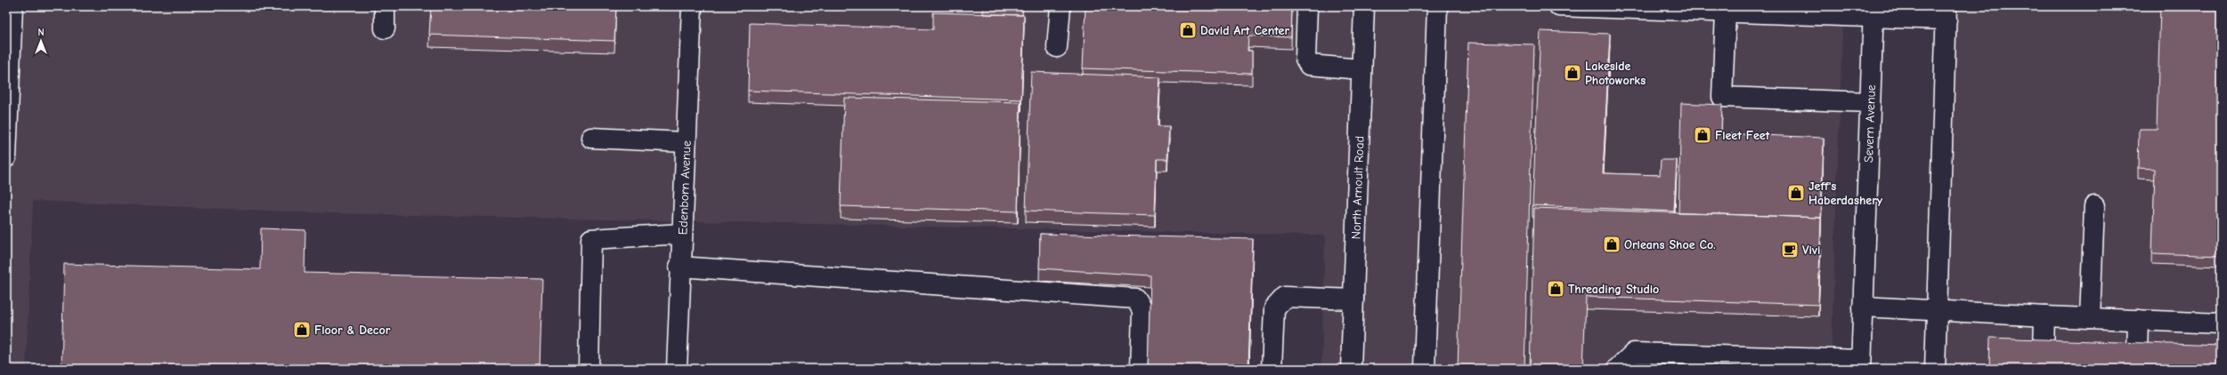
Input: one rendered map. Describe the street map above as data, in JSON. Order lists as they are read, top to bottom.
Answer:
{
  "streets": {
    "street": ["Severn Avenue", "Edenborn Avenue", "North Arnoult Road"]
  },
  "places": {
    "shop": [
      "David Art Center",
      "Lakeside Photoworks",
      "Fleet Feet",
      "Jeff's Haberdashery",
      "Orleans Shoe Co.",
      "Threading Studio",
      "Floor & Decor"
    ],
    "cafe": ["Vivi"]
  },
  "north": "top"
}
